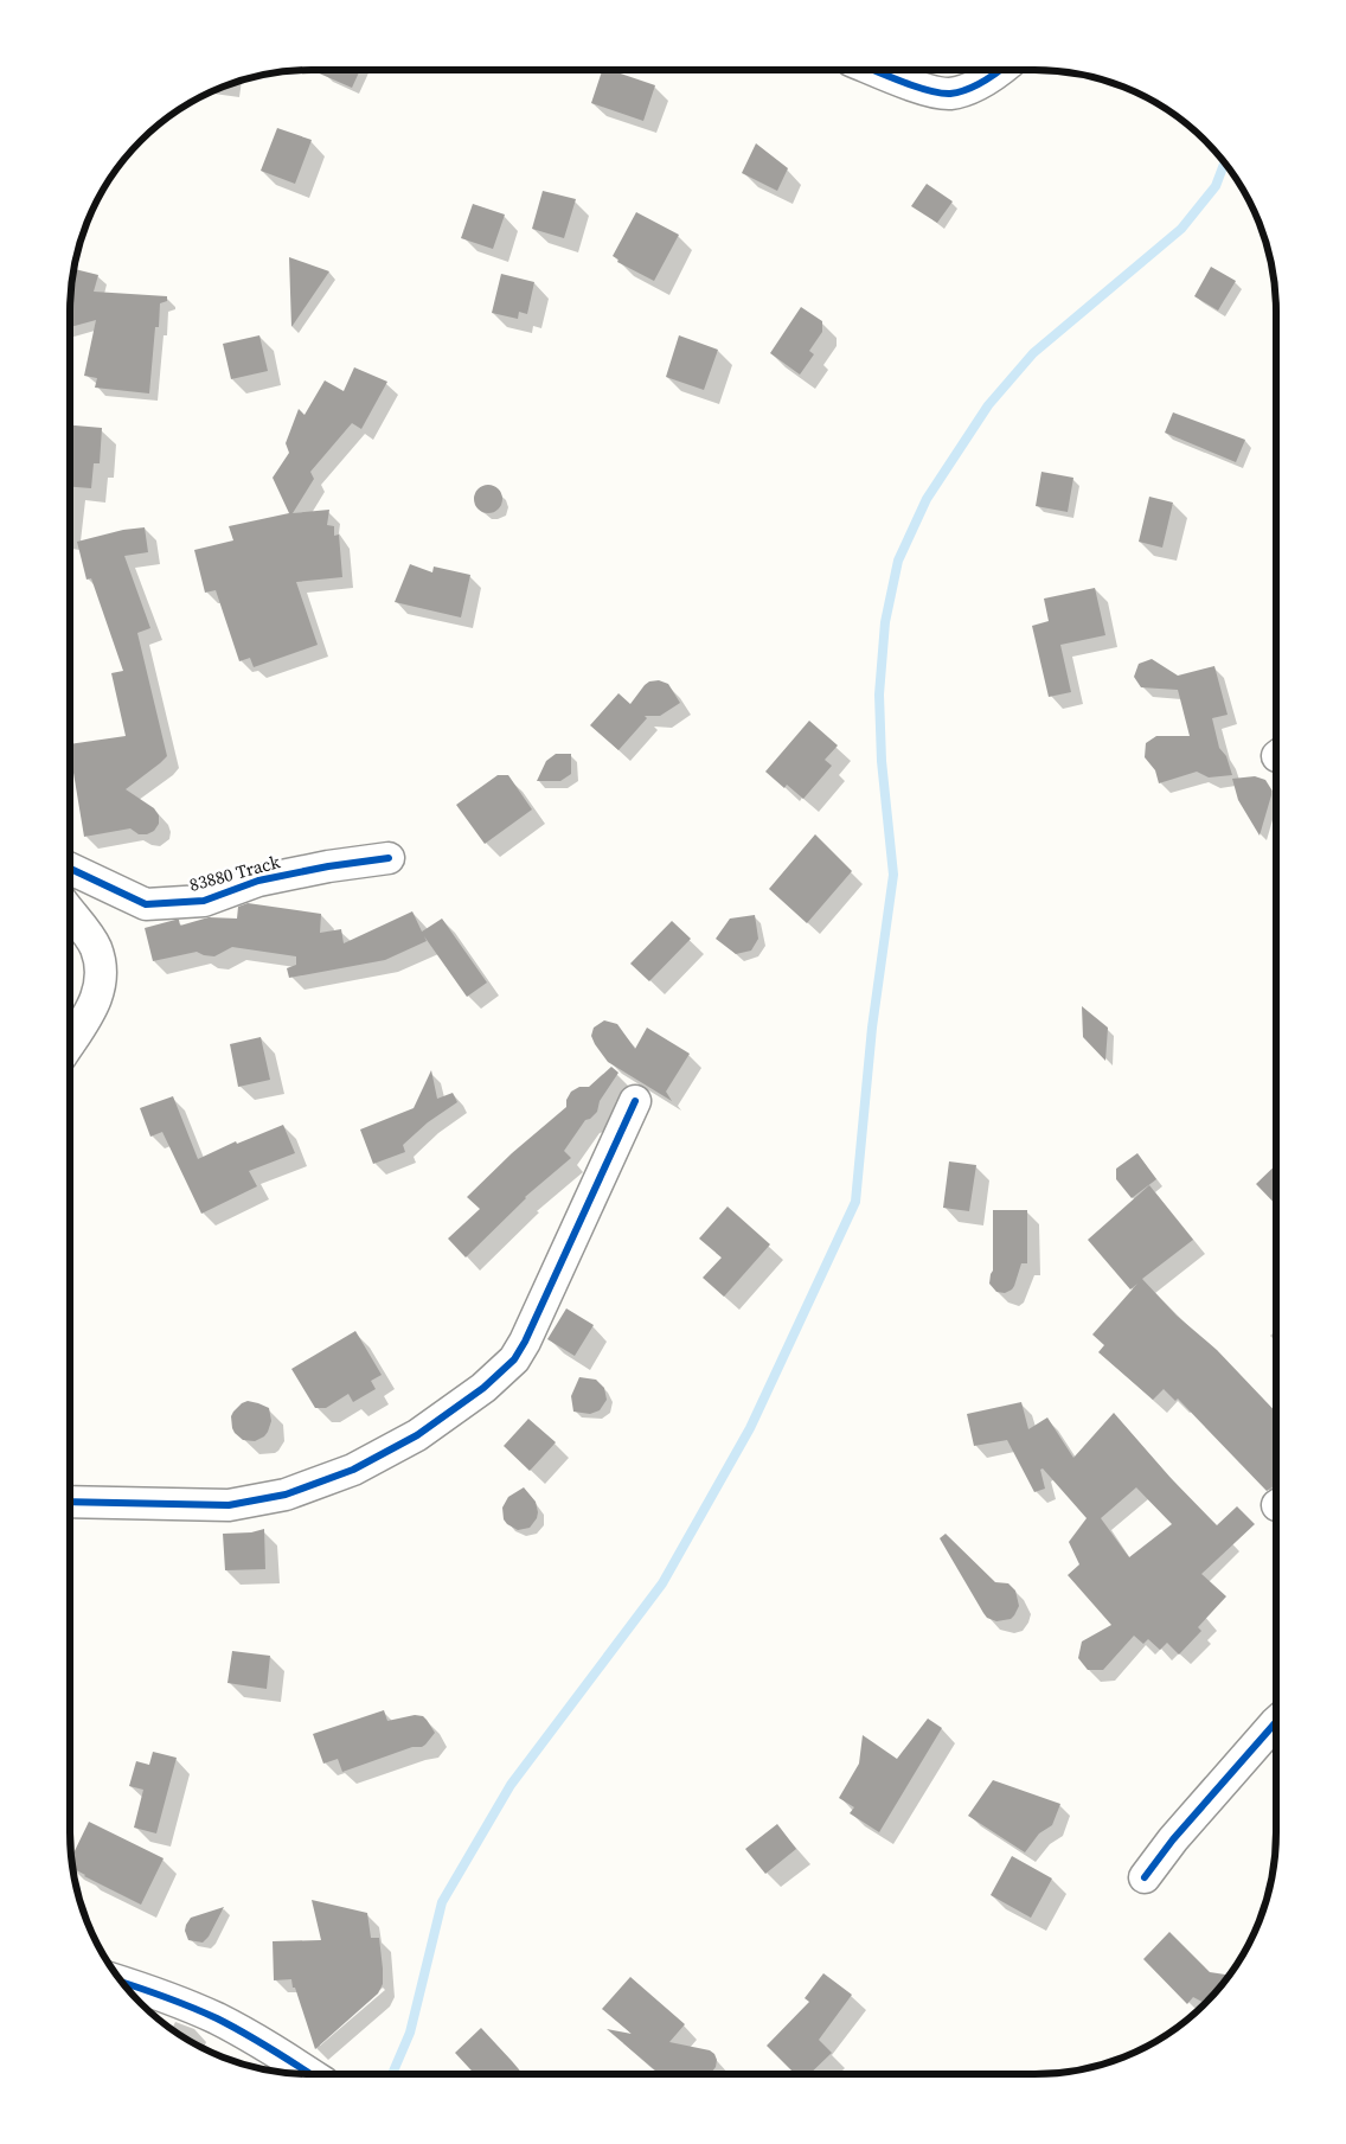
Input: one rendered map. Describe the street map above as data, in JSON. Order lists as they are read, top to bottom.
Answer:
{
  "streets": {
    "street": ["83880 Track"]
  }
}
